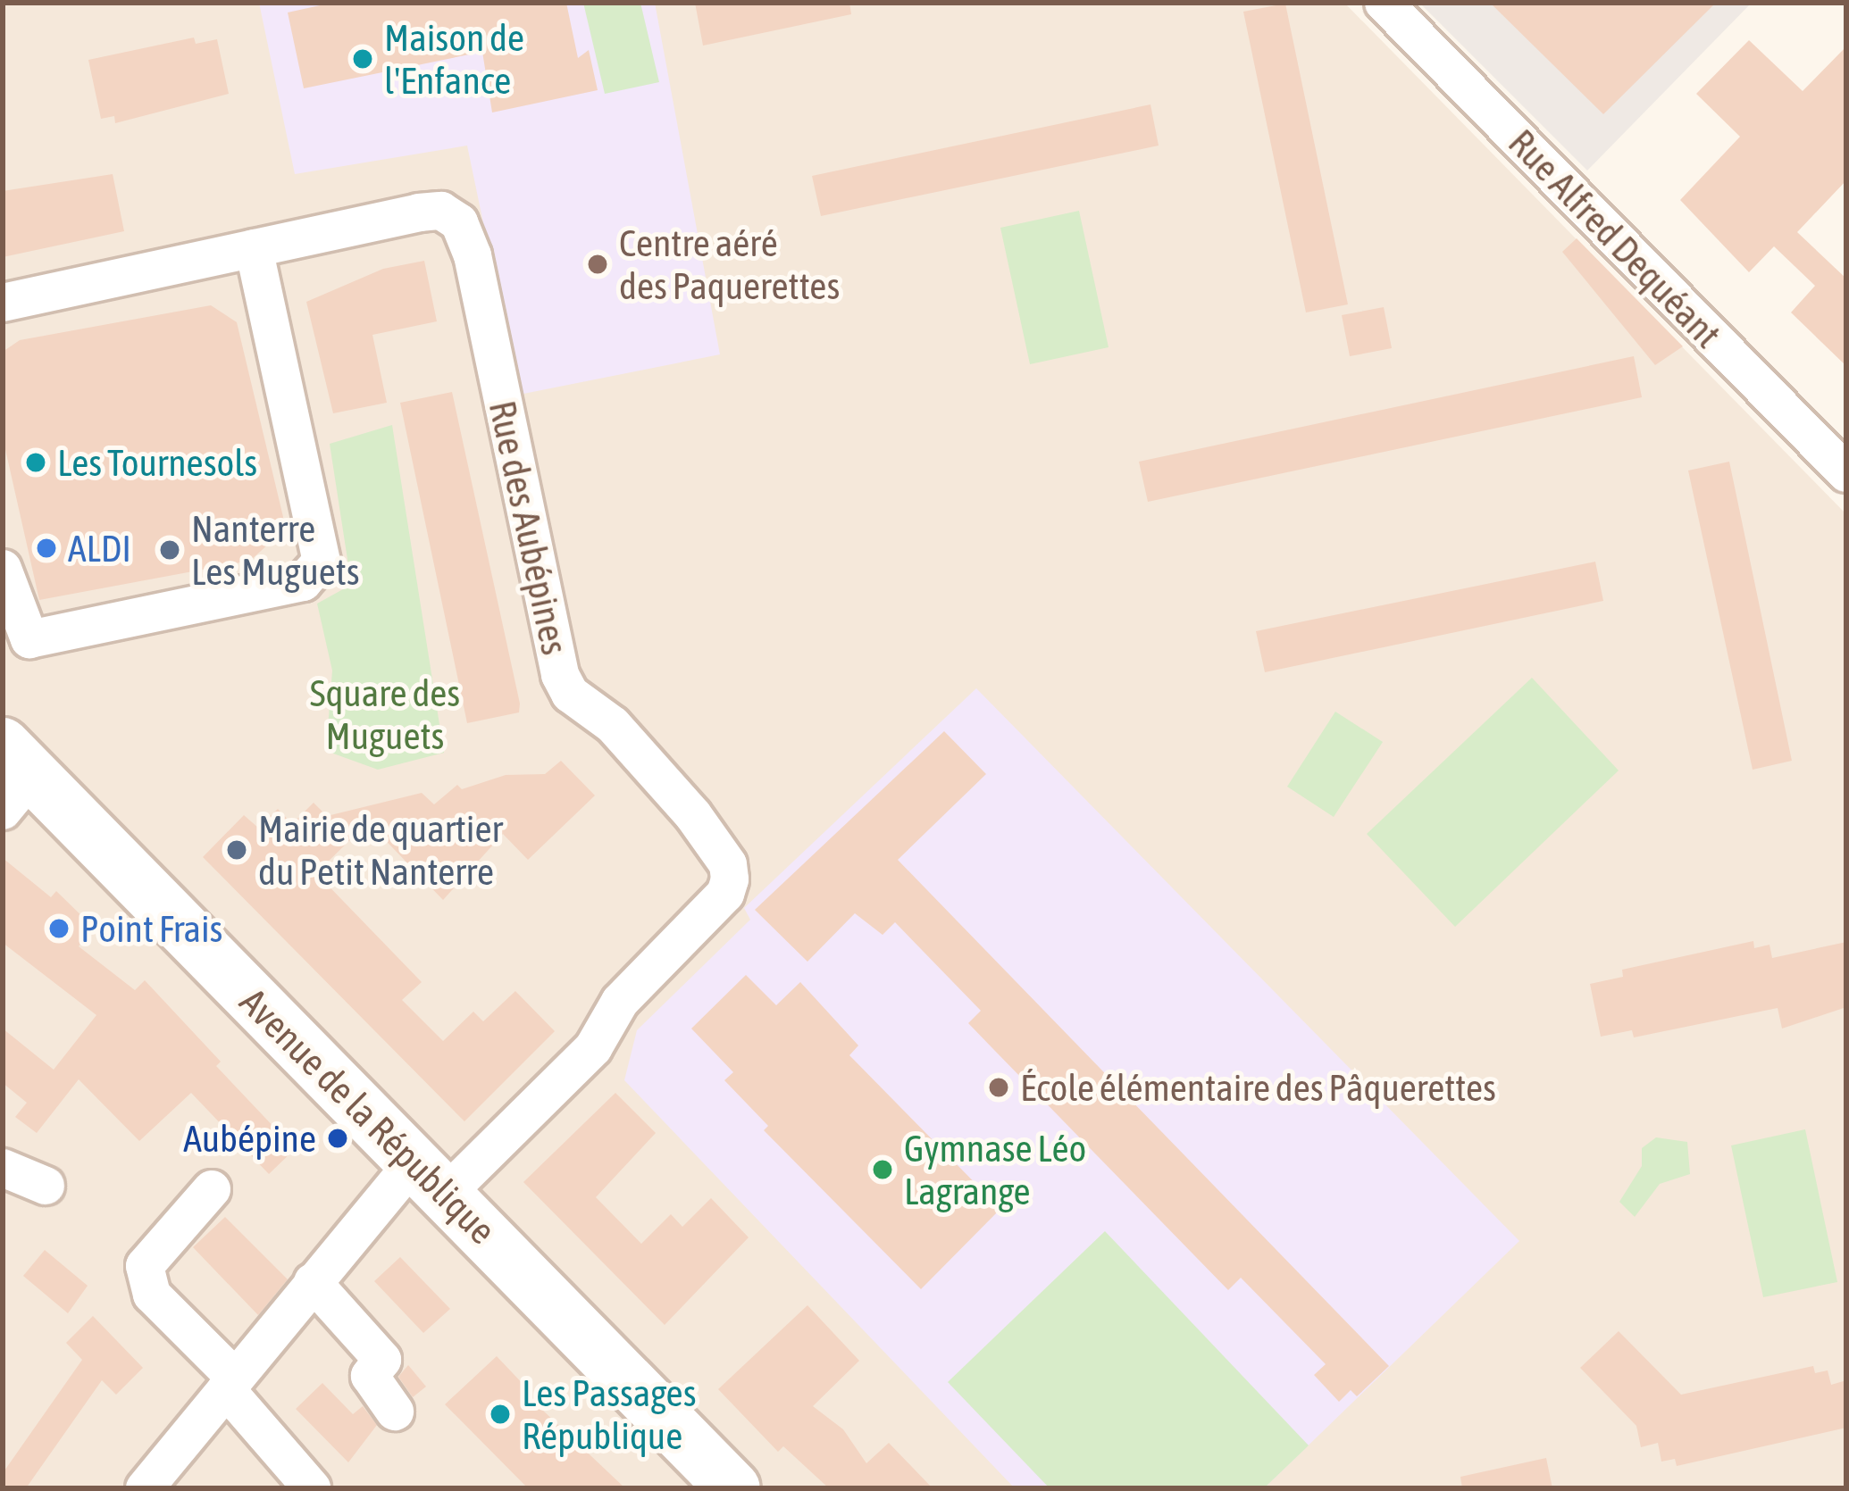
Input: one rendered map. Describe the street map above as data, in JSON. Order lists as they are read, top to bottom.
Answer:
{
  "streets": {
    "main road": ["Avenue de la République"],
    "street": ["Rue Alfred Dequéant", "Rue des Aubépines"]
  },
  "crossings": [
    ["Rue des Aubépines", "Avenue de la République"]
  ],
  "parks": ["Square des Muguets"],
  "places": [
    "Maison de l'Enfance",
    "Centre aéré des Paquerettes",
    "Les Tournesols",
    "ALDI",
    "Nanterre Les Muguets",
    "Mairie de quartier du Petit Nanterre",
    "Point Frais",
    "École élémentaire des Pâquerettes",
    "Aubépine",
    "Gymnase Léo Lagrange",
    "Les Passages République"
  ]
}
